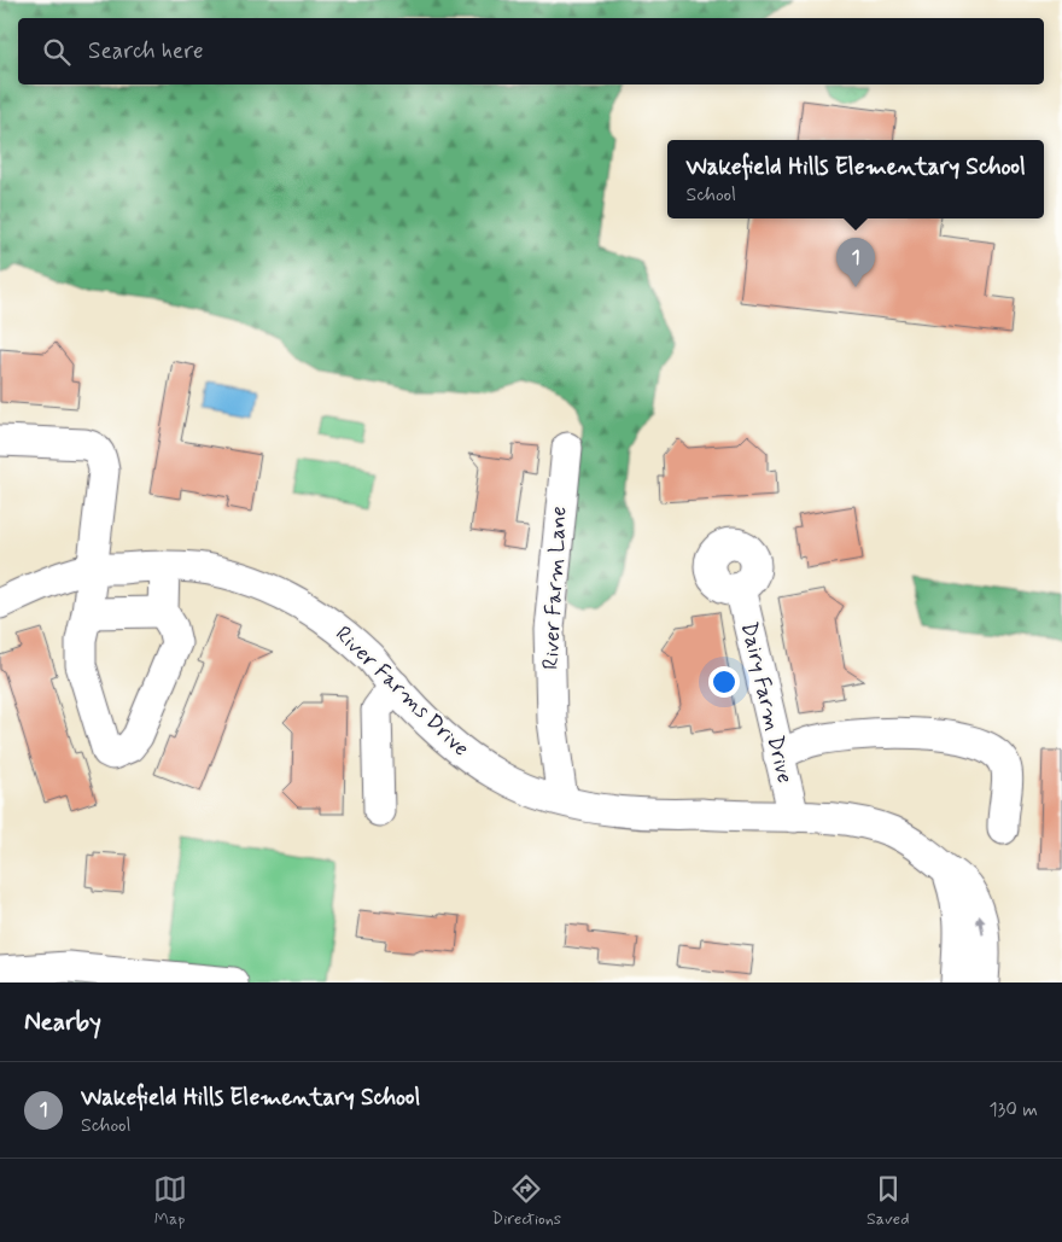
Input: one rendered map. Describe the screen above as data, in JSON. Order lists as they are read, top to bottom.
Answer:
{
  "streets": {
    "street": ["River Farm Lane", "River Farms Drive", "Dairy Farm Drive"]
  },
  "crossings": [
    ["River Farm Lane", "River Farms Drive"],
    ["River Farms Drive", "Dairy Farm Drive"]
  ],
  "page": {
    "search": "Search here",
    "popup": ["Wakefield Hills Elementary School", "School"],
    "pins": "1",
    "heading": "Nearby",
    "list": [
      {
        "mark": "1",
        "name": "Wakefield Hills Elementary School",
        "note": "School",
        "value": "130 m"
      }
    ],
    "nav": ["Map", "Directions", "Saved"]
  }
}
